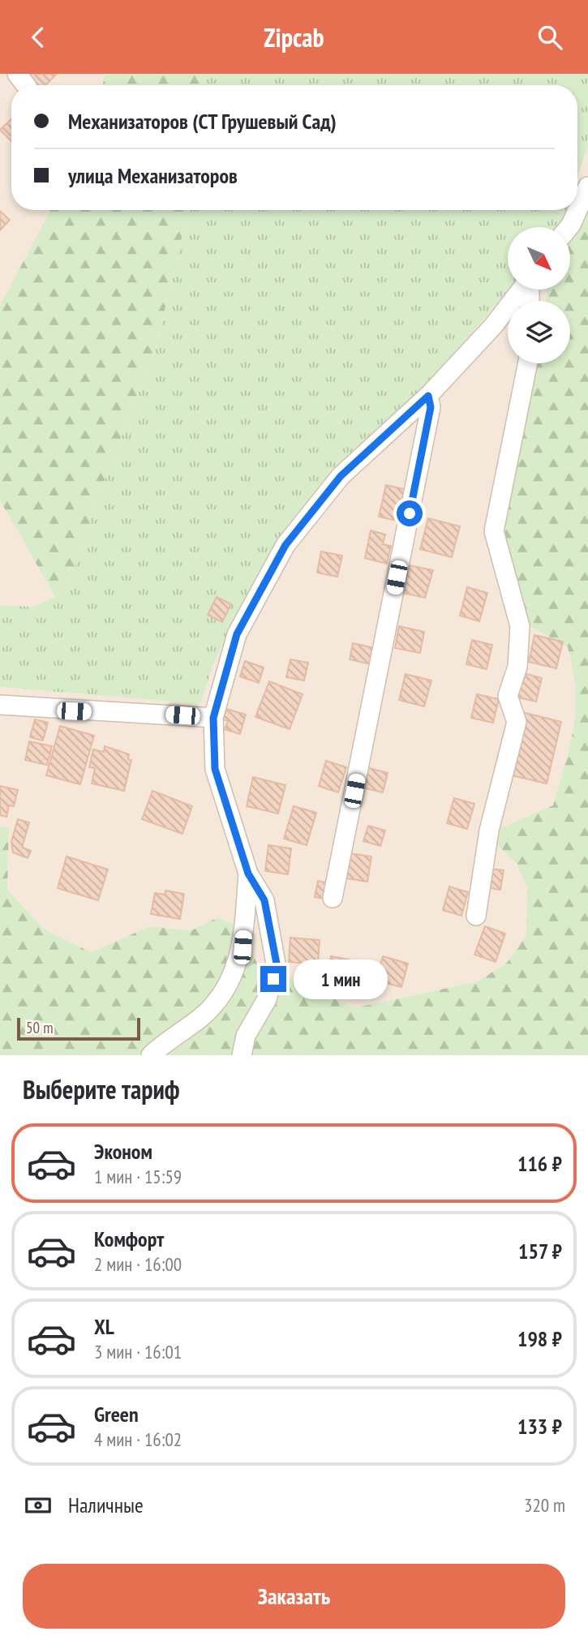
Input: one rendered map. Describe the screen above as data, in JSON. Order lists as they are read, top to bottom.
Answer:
{
  "scale_bar": "50 m",
  "north": "bottom right",
  "page": {
    "header": "Zipcab",
    "banner": ["Механизаторов (СТ Грушевый Сад)", "улица Механизаторов"],
    "bubble": "1 мин",
    "scale": "50 m",
    "heading": "Выберите тариф",
    "list": [
      {
        "name": "Эконом",
        "note": "1 мин · 15:59",
        "value": "116 ₽"
      },
      {
        "name": "Комфорт",
        "note": "2 мин · 16:00",
        "value": "157 ₽"
      },
      {
        "name": "XL",
        "note": "3 мин · 16:01",
        "value": "198 ₽"
      },
      {
        "name": "Green",
        "note": "4 мин · 16:02",
        "value": "133 ₽"
      }
    ],
    "pay": ["Наличные", "320 m"],
    "buttons": "Заказать"
  }
}
